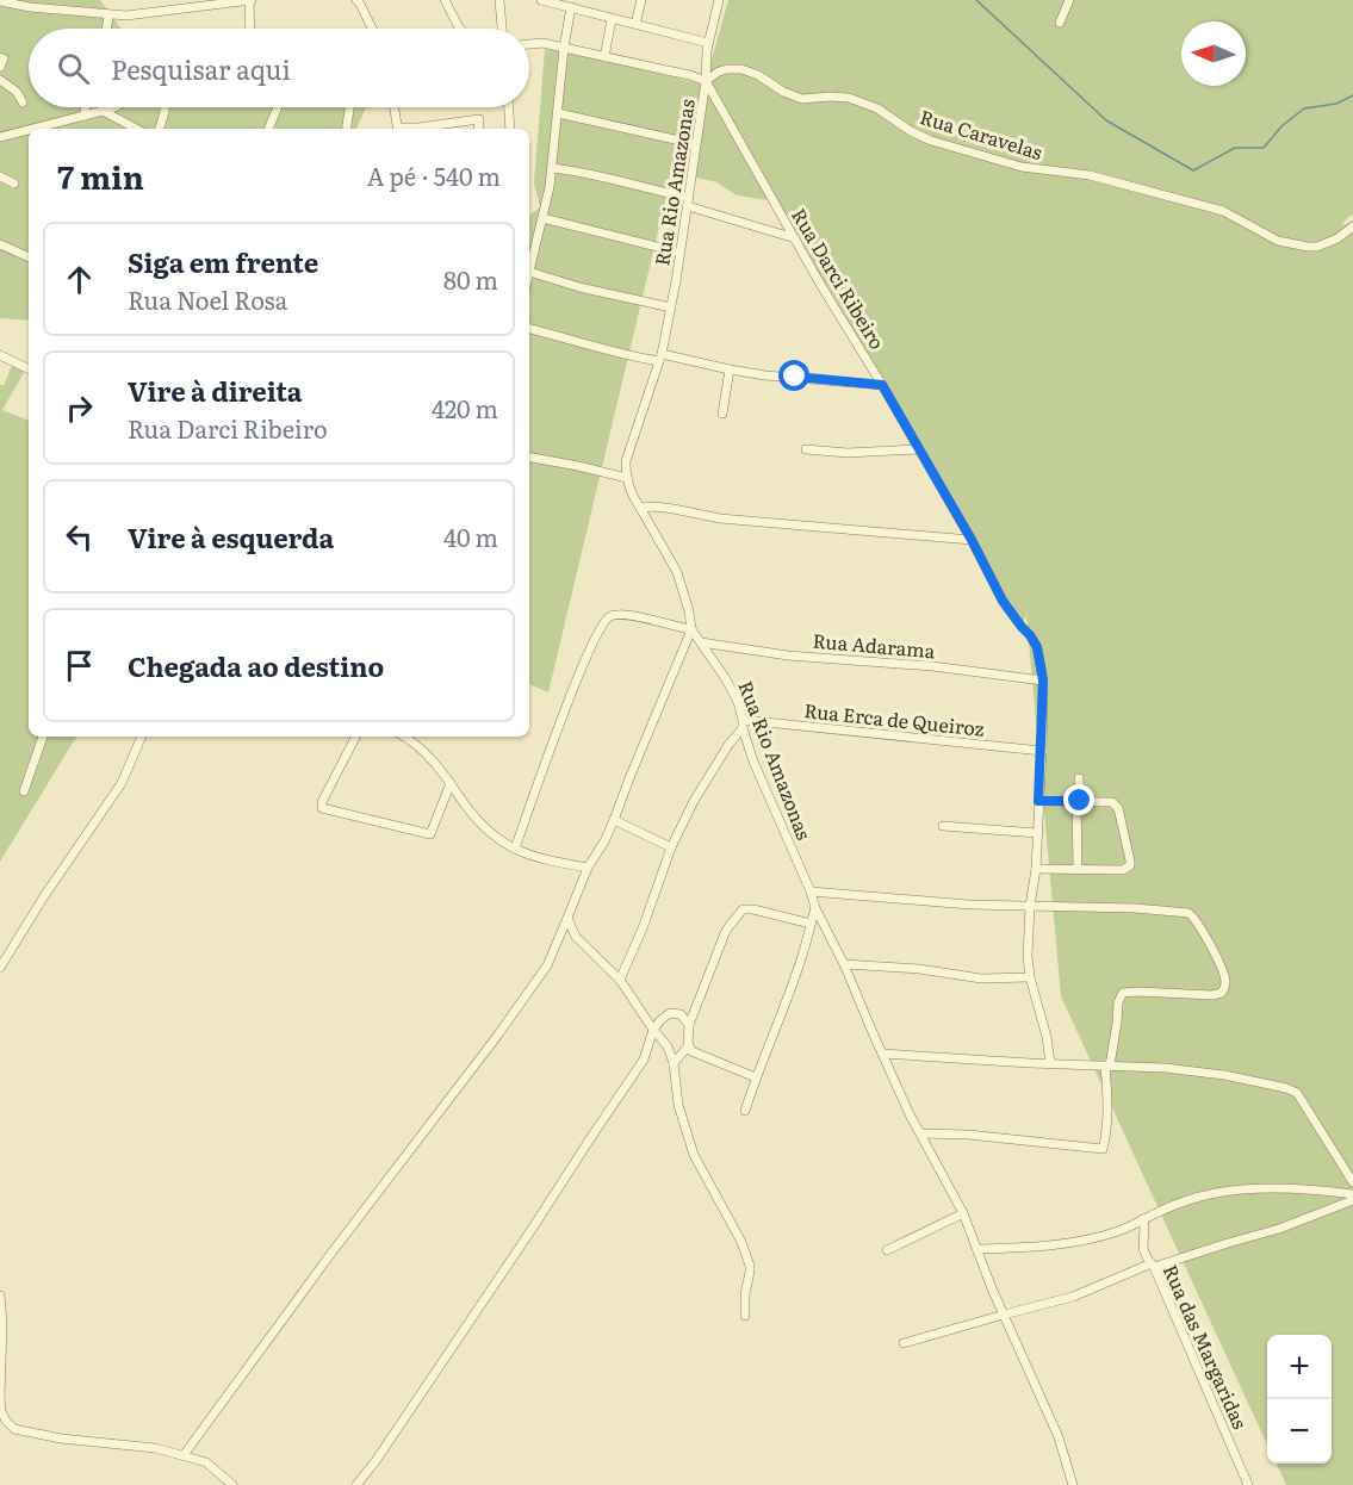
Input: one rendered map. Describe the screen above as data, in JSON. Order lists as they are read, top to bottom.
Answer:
{
  "streets": {
    "street": [
      "Rua Caravelas",
      "Rua Rio Amazonas",
      "Rua Darci Ribeiro",
      "Rua Adarama",
      "Rua Erca de Queiroz",
      "Rua das Margaridas"
    ]
  },
  "crossings": [
    ["Rua Caravelas", "Rua Rio Amazonas"],
    ["Rua Caravelas", "Rua Darci Ribeiro"],
    ["Rua Rio Amazonas", "Rua Darci Ribeiro"],
    ["Rua Rio Amazonas", "Rua Adarama"],
    ["Rua Rio Amazonas", "Rua Erca de Queiroz"],
    ["Rua Darci Ribeiro", "Rua Adarama"],
    ["Rua Darci Ribeiro", "Rua Erca de Queiroz"]
  ],
  "north": "left",
  "page": {
    "search": "Pesquisar aqui",
    "heading": ["7 min", "A pé · 540 m"],
    "list": [
      ["Siga em frente", "Rua Noel Rosa", "80 m"],
      ["Vire à direita", "Rua Darci Ribeiro", "420 m"],
      ["Vire à esquerda", "40 m"],
      "Chegada ao destino"
    ],
    "map_buttons": ["+", "−"]
  }
}
